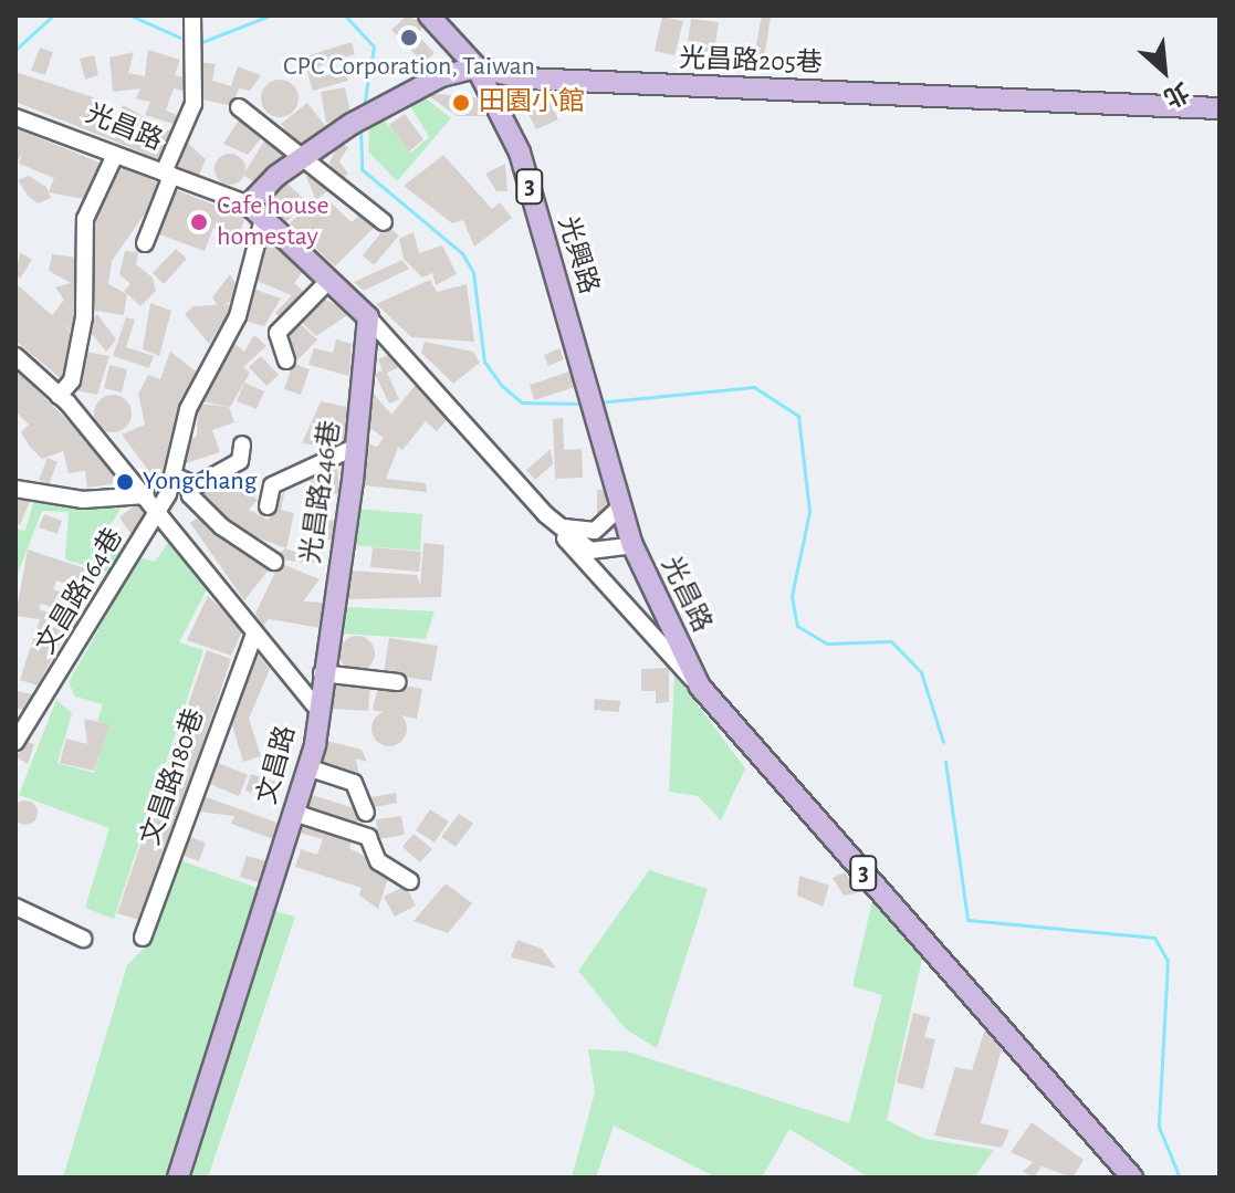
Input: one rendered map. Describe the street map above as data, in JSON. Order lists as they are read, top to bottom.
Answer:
{
  "streets": {
    "main road": [
      "光昌路205巷",
      "光昌路",
      "3",
      "光興路",
      "光昌路246巷",
      "文昌路"
    ],
    "street": ["文昌路164巷", "文昌路180巷"]
  },
  "crossings": [
    ["光昌路205巷", "光昌路"],
    ["光昌路205巷", "光興路"],
    ["光昌路205巷", "文昌路164巷"],
    ["光昌路", "3"],
    ["光昌路", "光昌路246巷"],
    ["光昌路", "文昌路164巷"],
    ["3", "光興路"],
    ["光昌路246巷", "文昌路"],
    ["文昌路164巷", "文昌路"],
    ["文昌路", "文昌路180巷"]
  ],
  "places": [
    "CPC Corporation, Taiwan",
    "田園小館",
    "Cafe house homestay",
    "Yongchang"
  ],
  "north": "bottom right"
}
